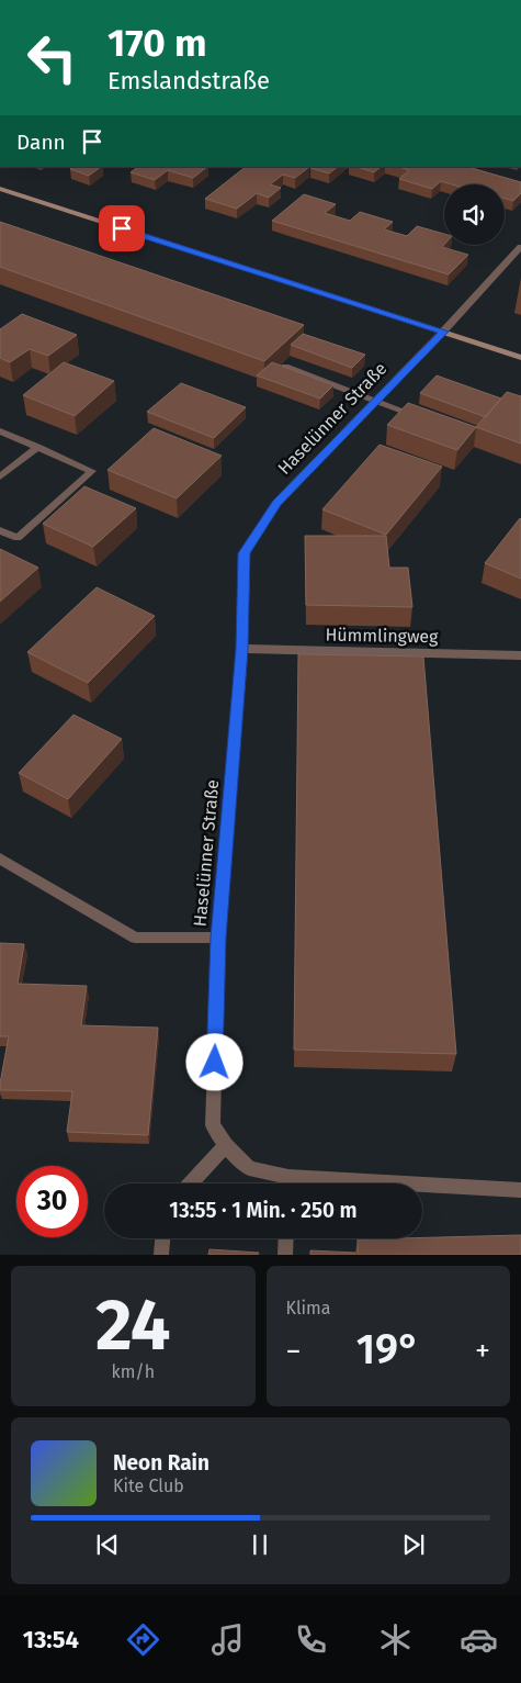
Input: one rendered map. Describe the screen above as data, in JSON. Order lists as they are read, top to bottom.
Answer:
{
  "streets": {
    "street": ["Haselünner Straße", "Hümmlingweg"]
  },
  "crossings": [
    ["Haselünner Straße", "Hümmlingweg"]
  ],
  "page": {
    "turn": ["170 m", "Emslandstraße"],
    "then": "Dann",
    "limit": "30",
    "trip": "13:55 · 1 Min. · 250 m",
    "tile": [
      ["24", "km/h"],
      "Klima"
    ],
    "heat": ["−", "19°", "+"],
    "song": ["Neon Rain", "Kite Club"],
    "tabs": "13:54"
  }
}
